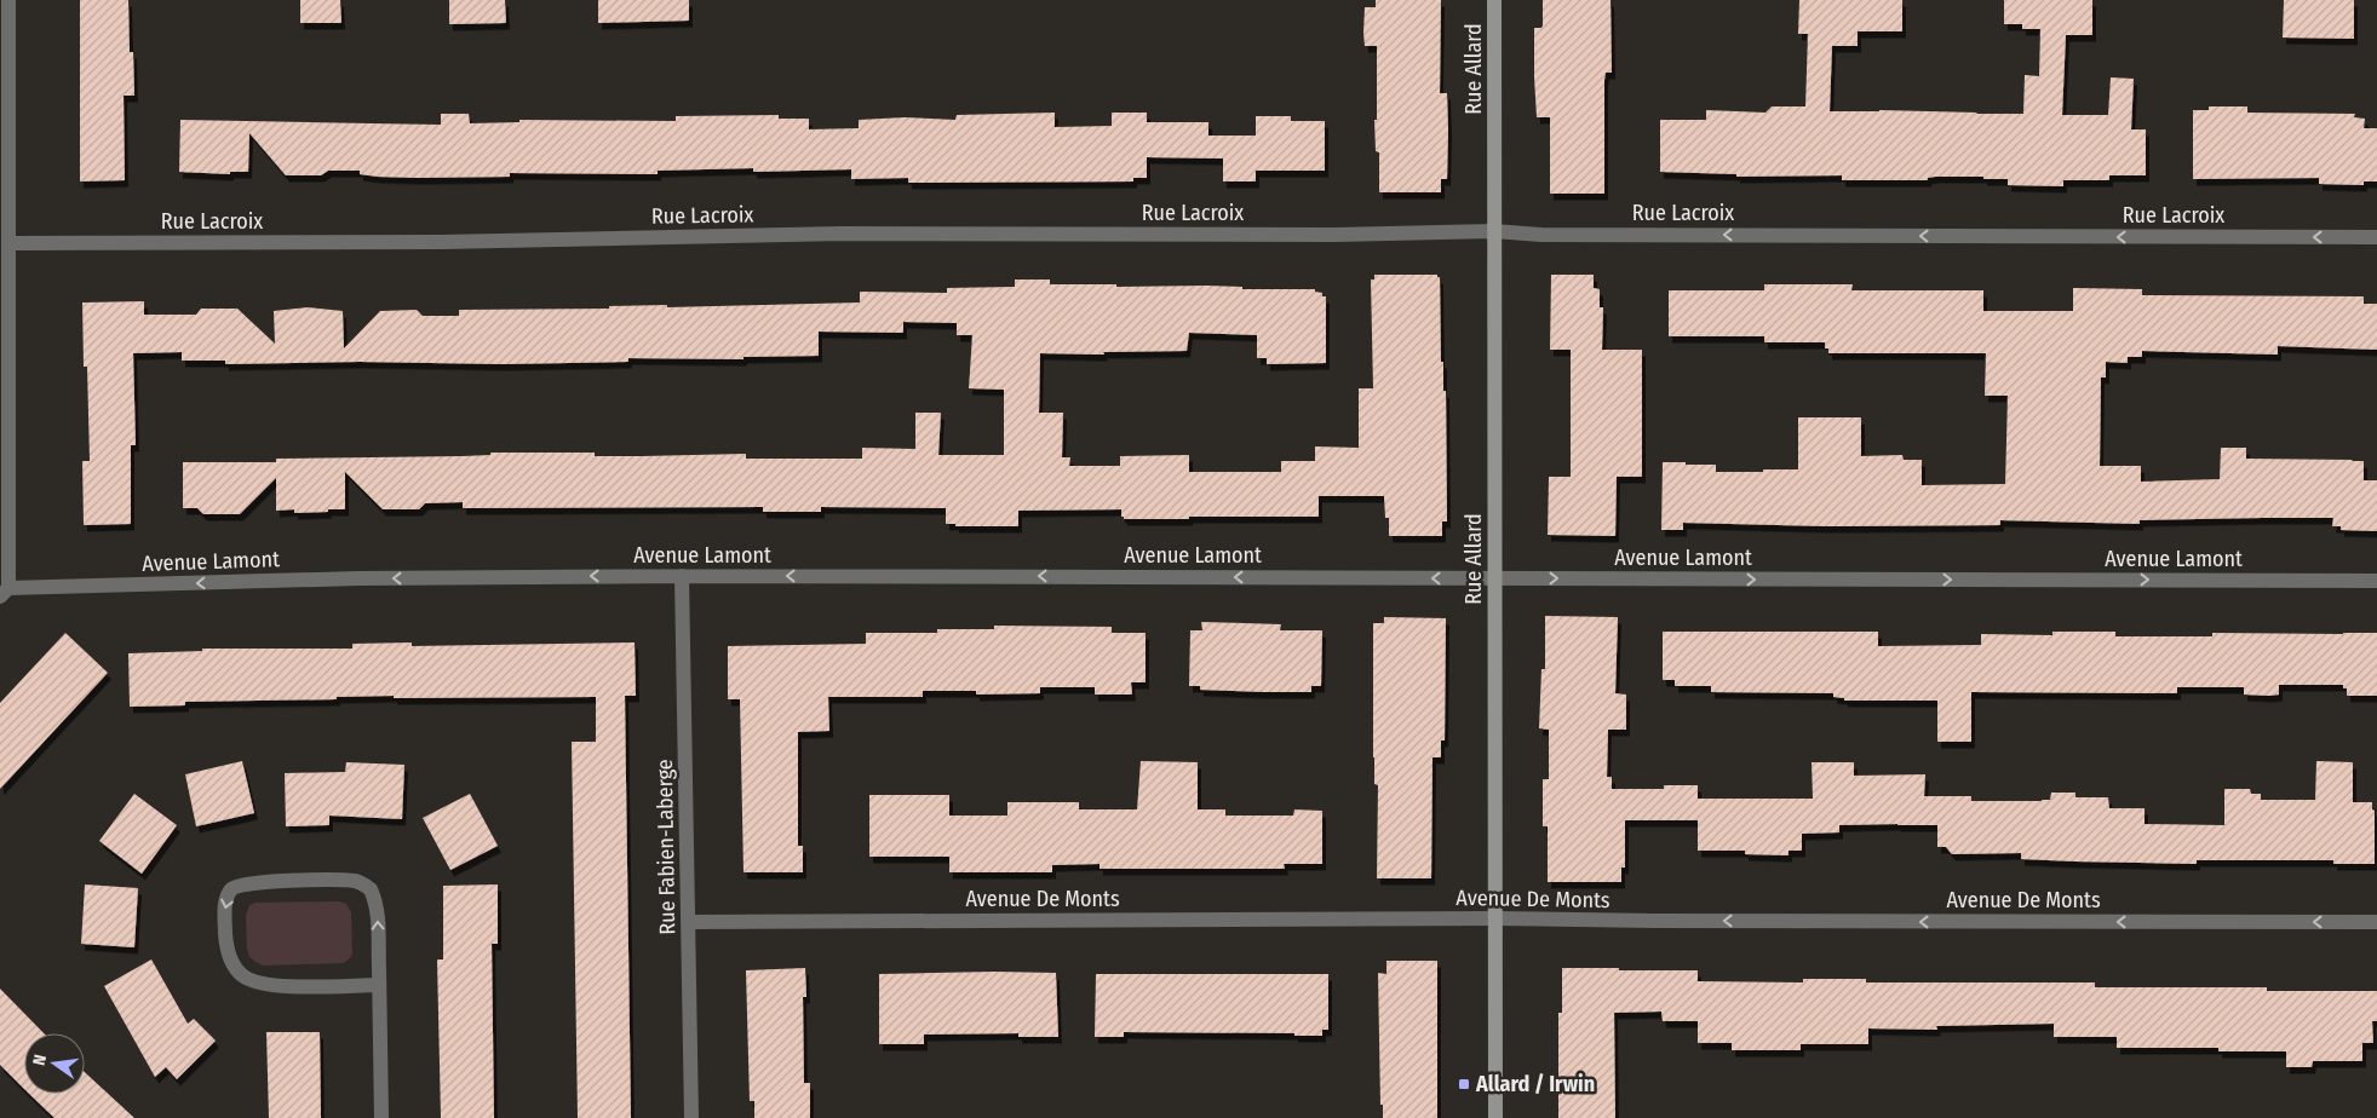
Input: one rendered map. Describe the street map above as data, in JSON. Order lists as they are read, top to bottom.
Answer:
{
  "streets": {
    "street": [
      "Rue Allard",
      "Rue Lacroix",
      "Avenue Lamont",
      "Rue Fabien-Laberge",
      "Avenue De Monts"
    ]
  },
  "crossings": [
    ["Rue Allard", "Rue Lacroix"],
    ["Rue Allard", "Avenue Lamont"],
    ["Rue Allard", "Avenue De Monts"],
    ["Avenue Lamont", "Rue Fabien-Laberge"],
    ["Rue Fabien-Laberge", "Avenue De Monts"]
  ],
  "one_way": ["Rue Lacroix", "Avenue De Monts"],
  "places": {
    "transit": ["Allard / Irwin"]
  },
  "north": "left"
}
